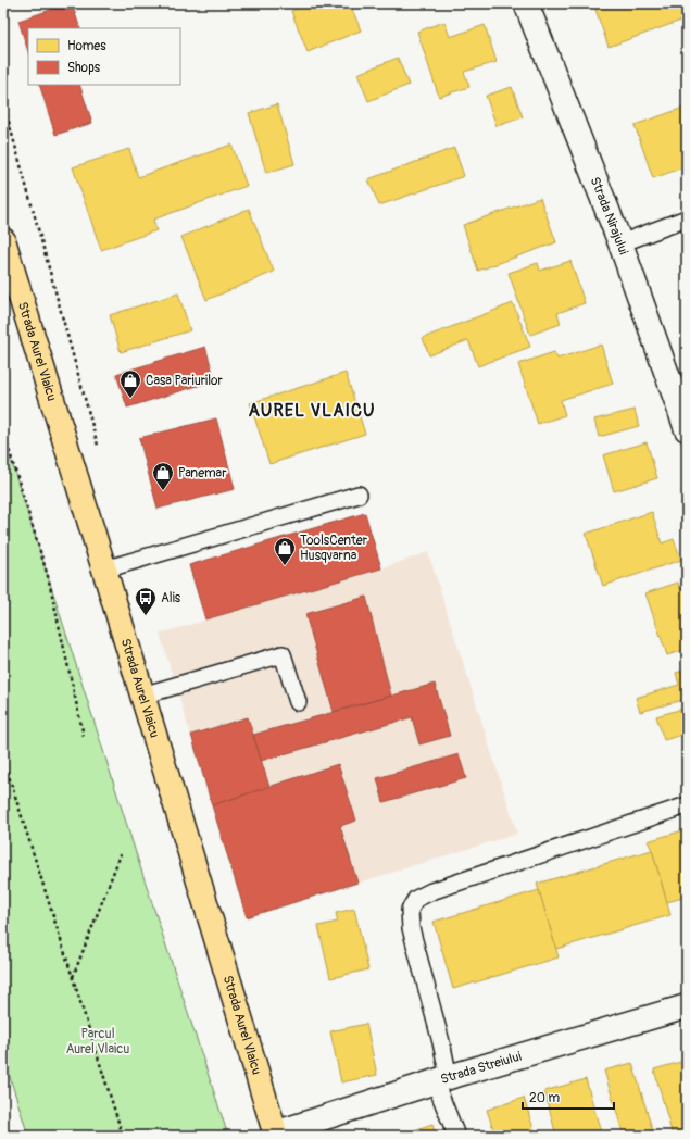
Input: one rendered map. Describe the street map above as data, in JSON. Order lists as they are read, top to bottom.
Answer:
{
  "streets": {
    "main road": ["Strada Aurel Vlaicu"],
    "street": ["Strada Nirajului", "Strada Streiului"]
  },
  "crossings": [
    ["Strada Aurel Vlaicu", "Strada Streiului"]
  ],
  "districts": ["AUREL VLAICU"],
  "parks": ["Parcul Aurel Vlaicu"],
  "places": {
    "shop": ["Casa Pariurilor", "Panemar", "ToolsCenter Husqvarna"],
    "bus stop": ["Alis"]
  },
  "legend": ["Homes", "Shops"],
  "scale_bar": "20 m"
}
